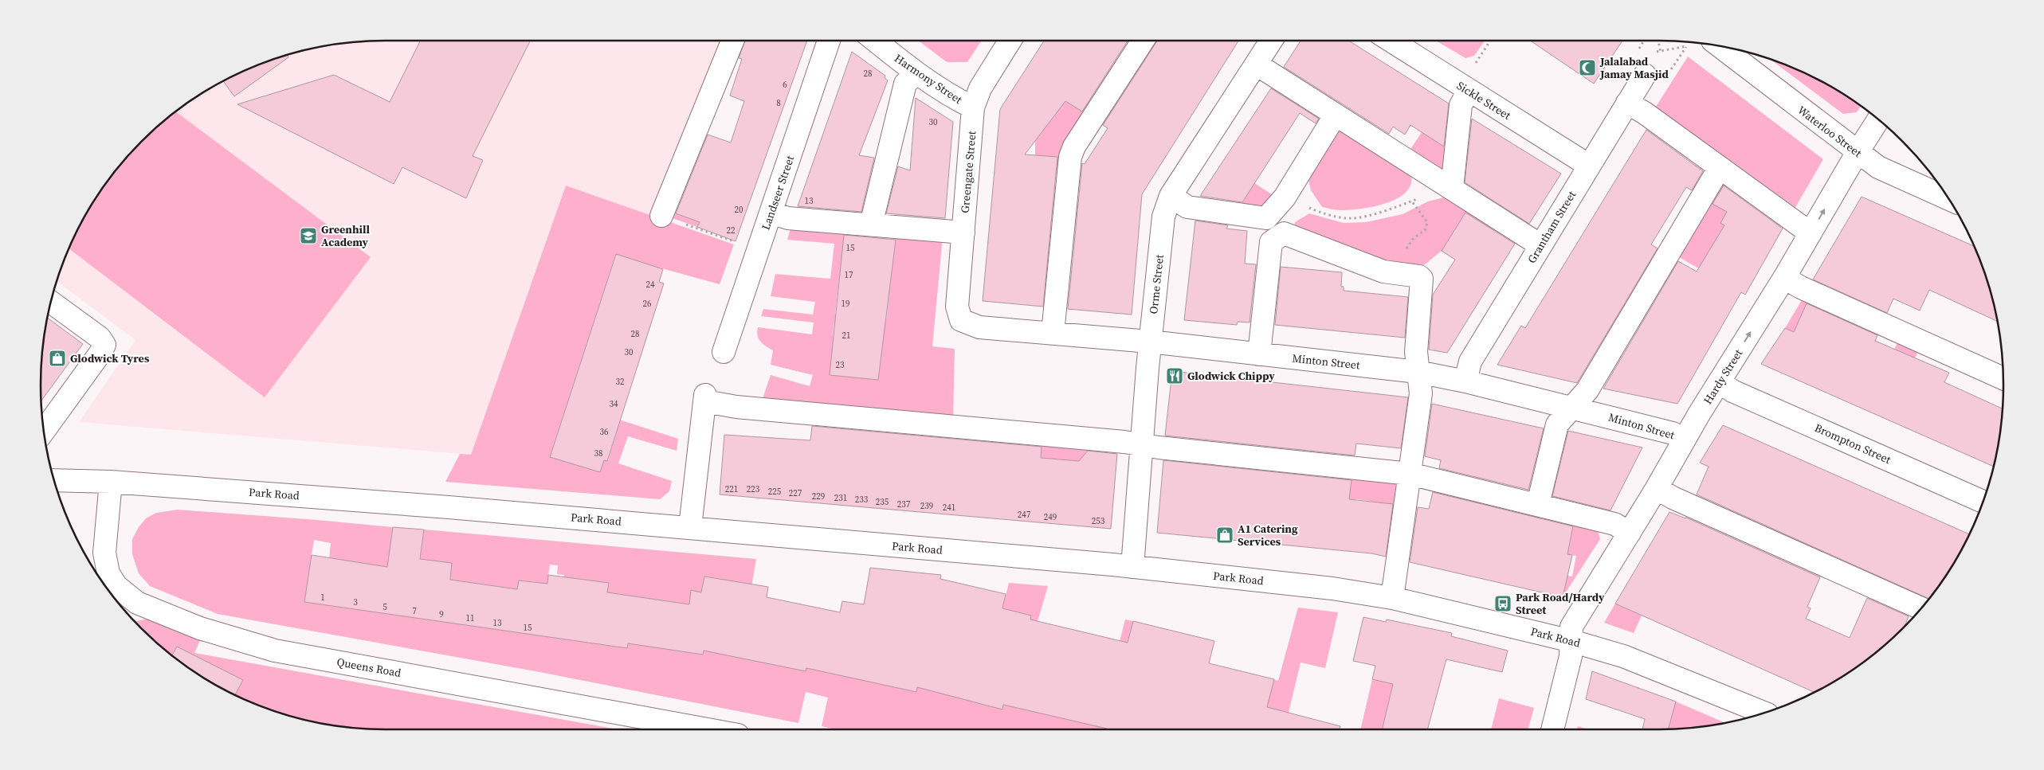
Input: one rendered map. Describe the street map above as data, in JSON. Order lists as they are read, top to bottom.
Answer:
{
  "streets": {
    "street": [
      "Harmony Street",
      "Sickle Street",
      "Waterloo Street",
      "Greengate Street",
      "Landseer Street",
      "Grantham Street",
      "Orme Street",
      "Minton Street",
      "Hardy Street",
      "Brompton Street",
      "Park Road",
      "Queens Road"
    ]
  },
  "crossings": [
    ["Harmony Street", "Greengate Street"],
    ["Sickle Street", "Grantham Street"],
    ["Waterloo Street", "Hardy Street"],
    ["Greengate Street", "Minton Street"],
    ["Grantham Street", "Minton Street"],
    ["Orme Street", "Minton Street"],
    ["Orme Street", "Park Road"],
    ["Minton Street", "Hardy Street"],
    ["Hardy Street", "Brompton Street"],
    ["Hardy Street", "Park Road"],
    ["Park Road", "Queens Road"]
  ],
  "places": {
    "mosque": ["Jalalabad Jamay Masjid"],
    "school or university": ["Greenhill Academy"],
    "shop": ["Glodwick Tyres", "A1 Catering Services"],
    "restaurant": ["Glodwick Chippy"],
    "bus stop": ["Park Road/Hardy Street"]
  },
  "house_numbers": [
    "28",
    "6",
    "8",
    "30",
    "13",
    "20",
    "22",
    "15",
    "17",
    "24",
    "26",
    "19",
    "28",
    "21",
    "30",
    "23",
    "32",
    "34",
    "36",
    "38",
    "221",
    "223",
    "225",
    "227",
    "229",
    "231",
    "233",
    "235",
    "237",
    "239",
    "241",
    "247",
    "249",
    "253",
    "1",
    "3",
    "5",
    "7",
    "9",
    "11",
    "13",
    "15"
  ]
}
